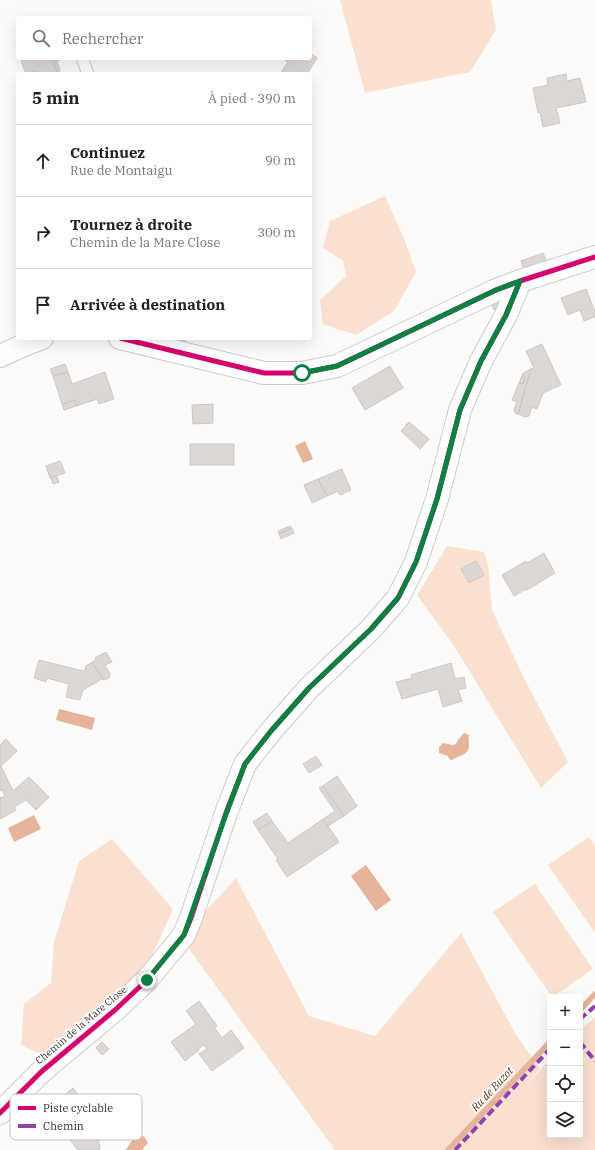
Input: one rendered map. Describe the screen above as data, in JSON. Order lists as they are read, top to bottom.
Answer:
{
  "streets": {
    "street": ["Chemin de la Mare Close"]
  },
  "water": ["Ru de Buzot"],
  "legend": ["Piste cyclable", "Chemin"],
  "page": {
    "search": "Rechercher",
    "heading": ["5 min", "À pied · 390 m"],
    "list": [
      ["Continuez", "Rue de Montaigu", "90 m"],
      ["Tournez à droite", "Chemin de la Mare Close", "300 m"],
      "Arrivée à destination"
    ],
    "map_buttons": ["+", "−"]
  }
}
